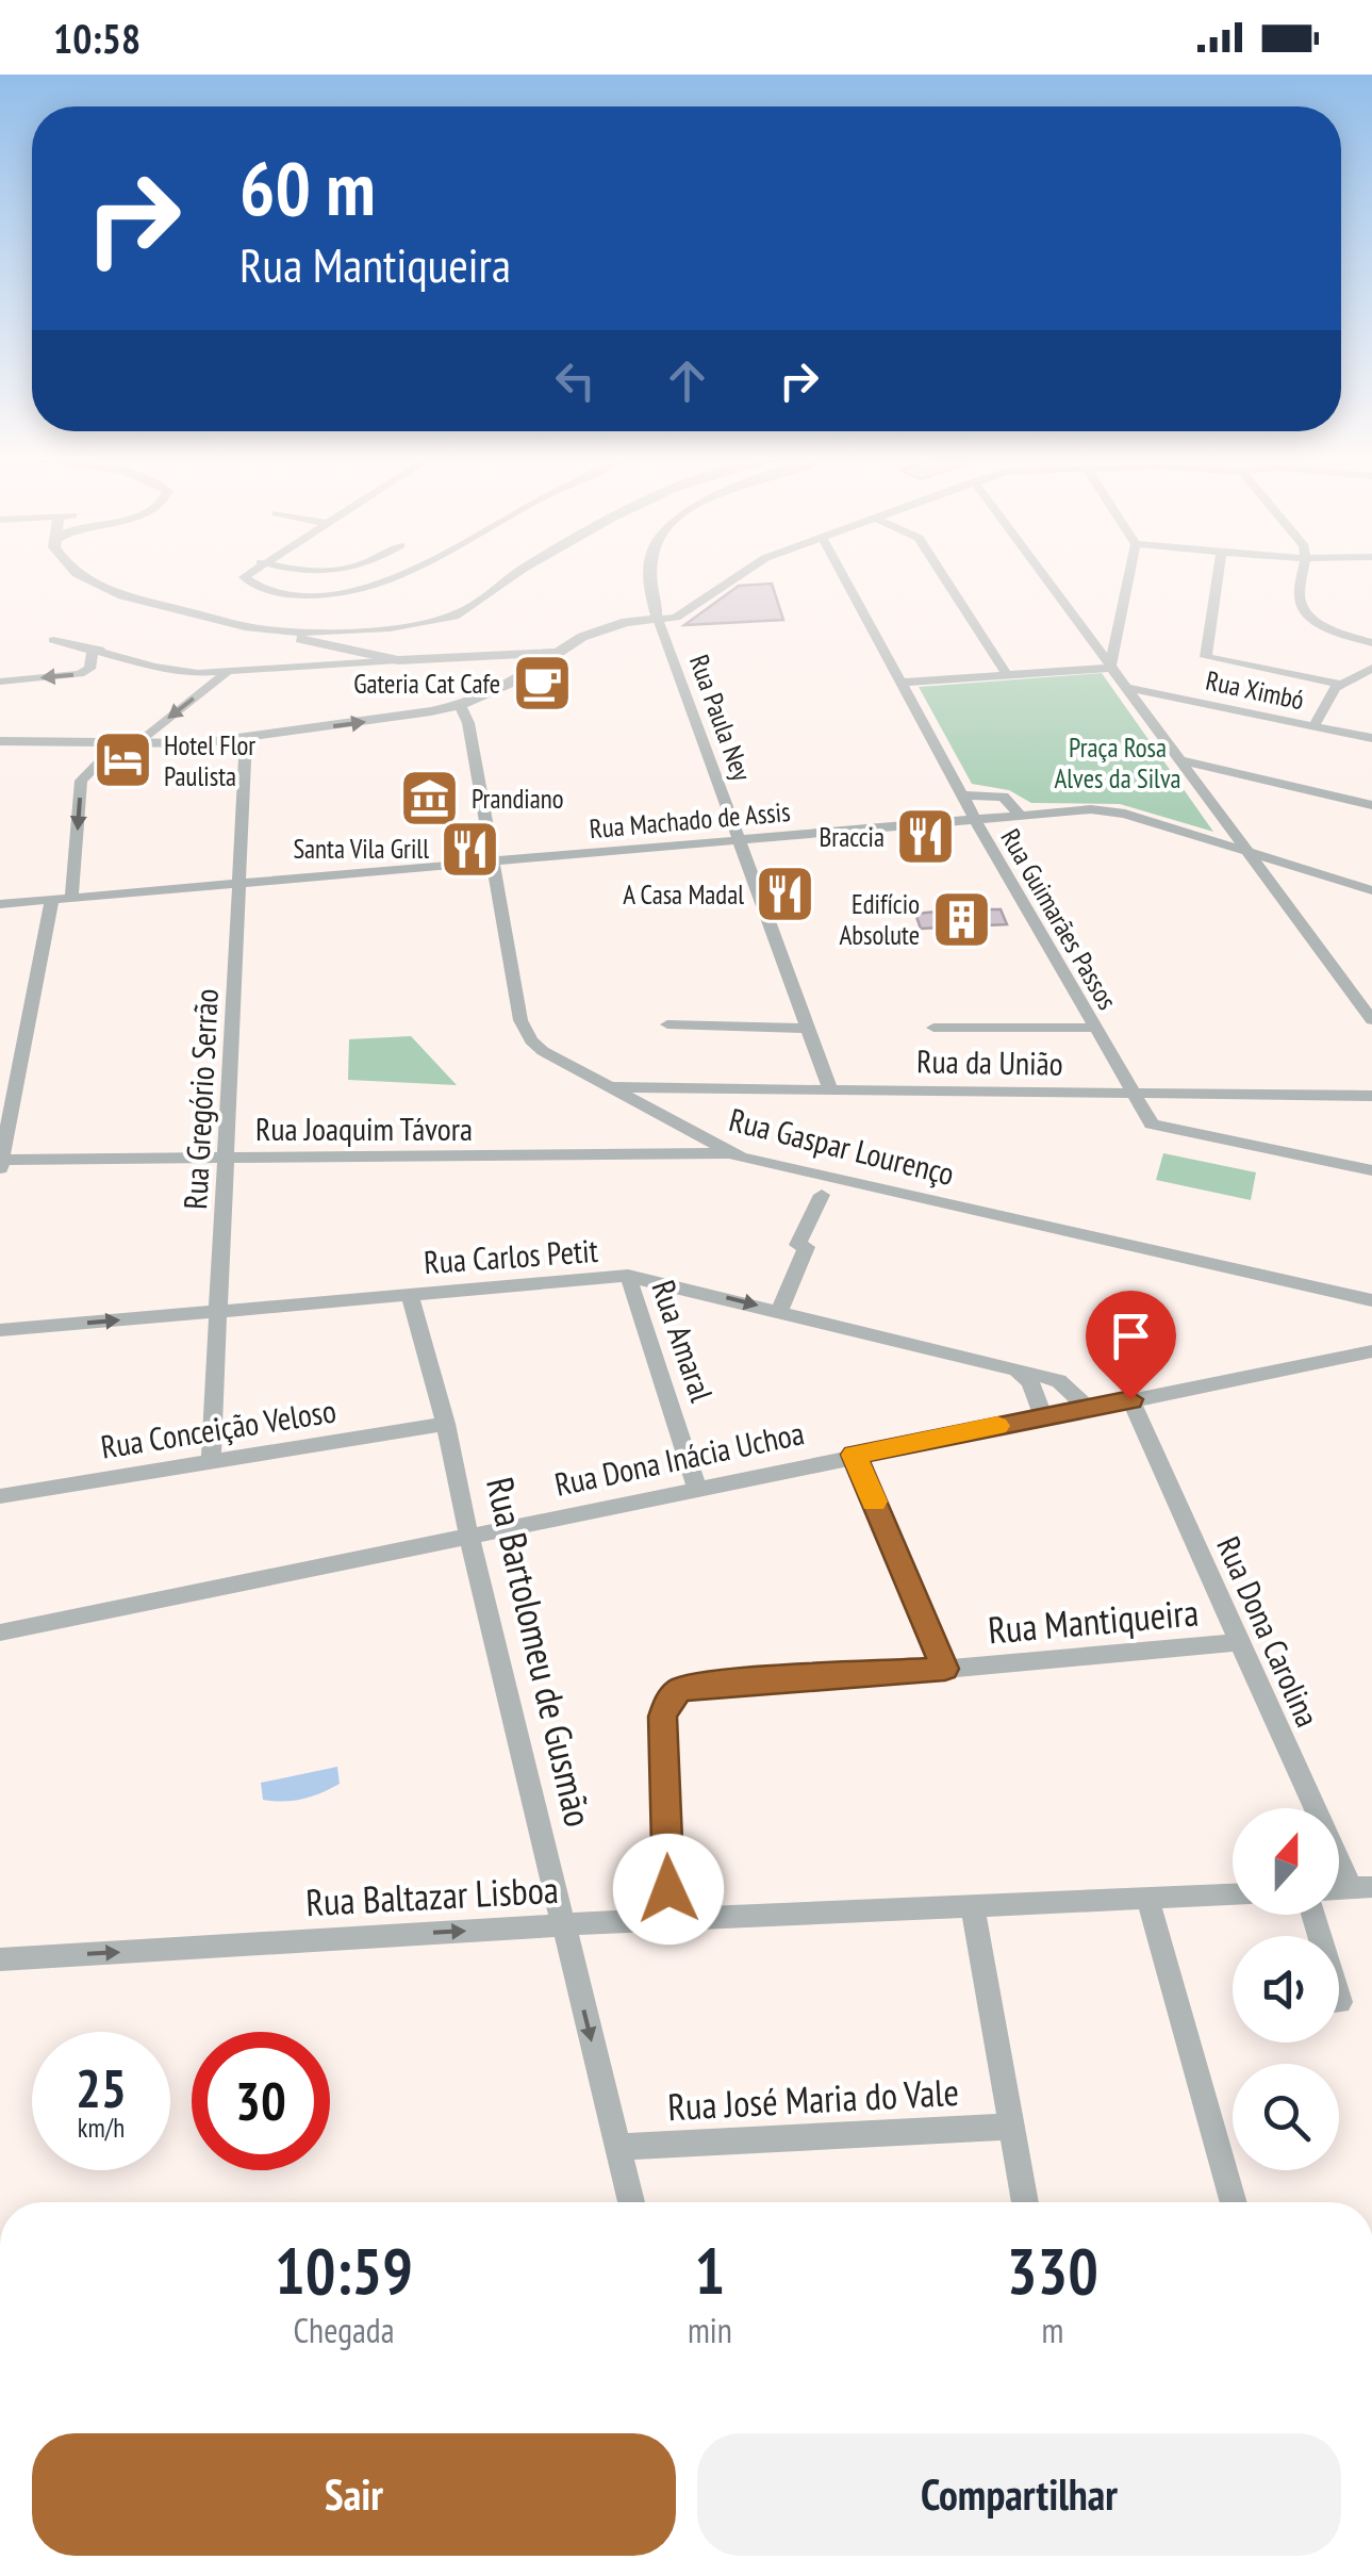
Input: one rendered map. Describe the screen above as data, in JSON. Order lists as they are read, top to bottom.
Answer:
{
  "streets": {
    "street": [
      "Rua Ximbó",
      "Rua Paula Ney",
      "Rua Machado de Assis",
      "Rua Guimarães Passos",
      "Rua da União",
      "Rua Gregório Serrão",
      "Rua Joaquim Távora",
      "Rua Gaspar Lourenço",
      "Rua Carlos Petit",
      "Rua Amaral",
      "Rua Conceição Veloso",
      "Rua Dona Inácia Uchoa",
      "Rua Mantiqueira",
      "Rua Dona Carolina",
      "Rua Bartolomeu de Gusmão",
      "Rua Baltazar Lisboa",
      "Rua José Maria do Vale"
    ]
  },
  "crossings": [
    ["Rua Paula Ney", "Rua Machado de Assis"],
    ["Rua Paula Ney", "Rua da União"],
    ["Rua Machado de Assis", "Rua Guimarães Passos"],
    ["Rua Machado de Assis", "Rua Gregório Serrão"],
    ["Rua Machado de Assis", "Rua Gaspar Lourenço"],
    ["Rua Guimarães Passos", "Rua da União"],
    ["Rua da União", "Rua Gaspar Lourenço"],
    ["Rua Gregório Serrão", "Rua Joaquim Távora"],
    ["Rua Gregório Serrão", "Rua Carlos Petit"],
    ["Rua Gregório Serrão", "Rua Conceição Veloso"],
    ["Rua Joaquim Távora", "Rua Gaspar Lourenço"],
    ["Rua Carlos Petit", "Rua Amaral"],
    ["Rua Carlos Petit", "Rua Dona Inácia Uchoa"],
    ["Rua Carlos Petit", "Rua Bartolomeu de Gusmão"],
    ["Rua Amaral", "Rua Dona Inácia Uchoa"],
    ["Rua Conceição Veloso", "Rua Bartolomeu de Gusmão"],
    ["Rua Dona Inácia Uchoa", "Rua Dona Carolina"],
    ["Rua Dona Inácia Uchoa", "Rua Bartolomeu de Gusmão"],
    ["Rua Mantiqueira", "Rua Dona Carolina"],
    ["Rua Mantiqueira", "Rua Baltazar Lisboa"],
    ["Rua Bartolomeu de Gusmão", "Rua Baltazar Lisboa"],
    ["Rua Bartolomeu de Gusmão", "Rua José Maria do Vale"]
  ],
  "one_way": ["Rua Baltazar Lisboa"],
  "parks": ["Praça Rosa Alves da Silva"],
  "places": {
    "cafe": ["Gateria Cat Cafe"],
    "hotel": ["Hotel Flor Paulista"],
    "museum": ["Prandiano"],
    "restaurant": ["Braccia", "Santa Vila Grill", "A Casa Madal"],
    "building": ["Edifício Absolute"]
  },
  "north": "top",
  "page": {
    "status": "10:58",
    "turn": ["60 m", "Rua Mantiqueira"],
    "speed": "25 km/h",
    "limit": "30",
    "eta": [
      "10:59",
      "Chegada",
      "1",
      "min",
      "330",
      "m"
    ],
    "buttons": ["Sair", "Compartilhar"]
  }
}
